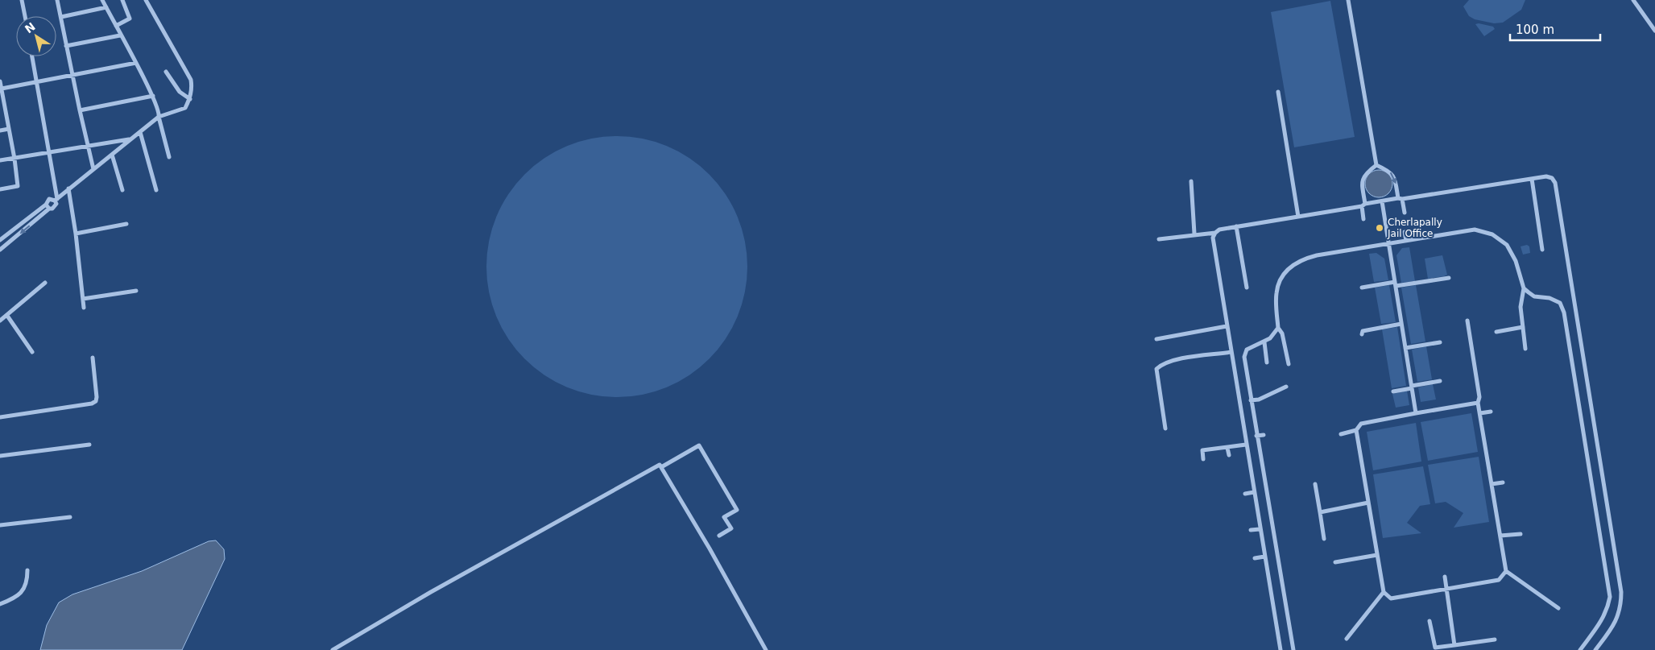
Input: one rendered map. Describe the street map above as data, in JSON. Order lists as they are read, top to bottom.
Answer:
{
  "places": ["Cherlapally Jail Office"],
  "scale_bar": "100 m",
  "north": "top left"
}
